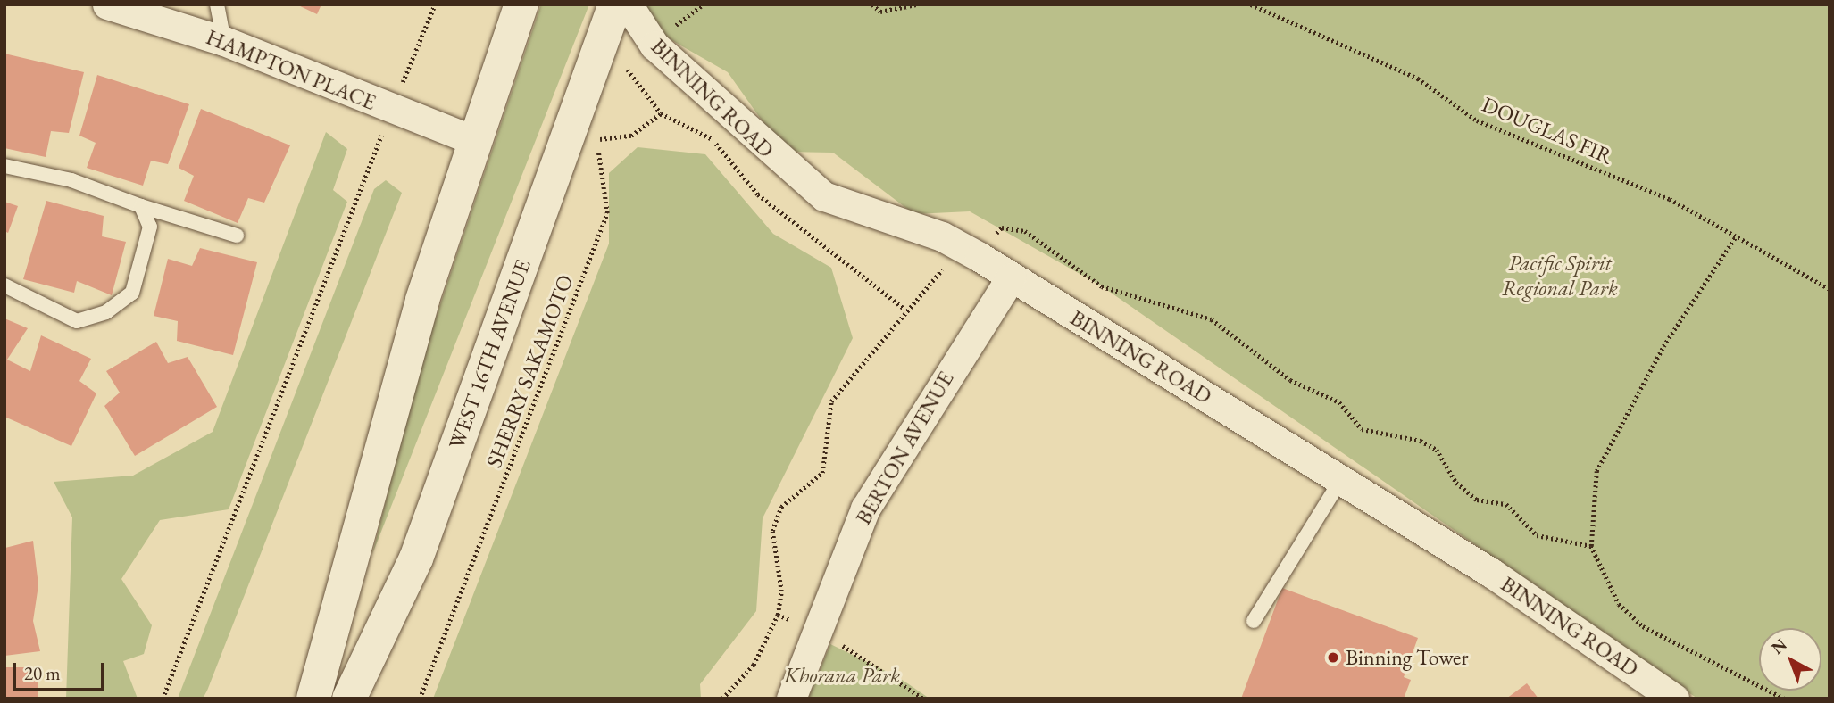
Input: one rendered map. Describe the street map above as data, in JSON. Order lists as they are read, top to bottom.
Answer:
{
  "streets": {
    "main road": ["WEST 16TH AVENUE"],
    "street": ["HAMPTON PLACE", "BINNING ROAD", "BERTON AVENUE"],
    "path": ["DOUGLAS FIR", "SHERRY SAKAMOTO"]
  },
  "crossings": [
    ["BINNING ROAD", "BERTON AVENUE"]
  ],
  "parks": ["Pacific Spirit Regional Park", "Khorana Park"],
  "places": ["Binning Tower"],
  "scale_bar": "20 m",
  "north": "top left"
}
